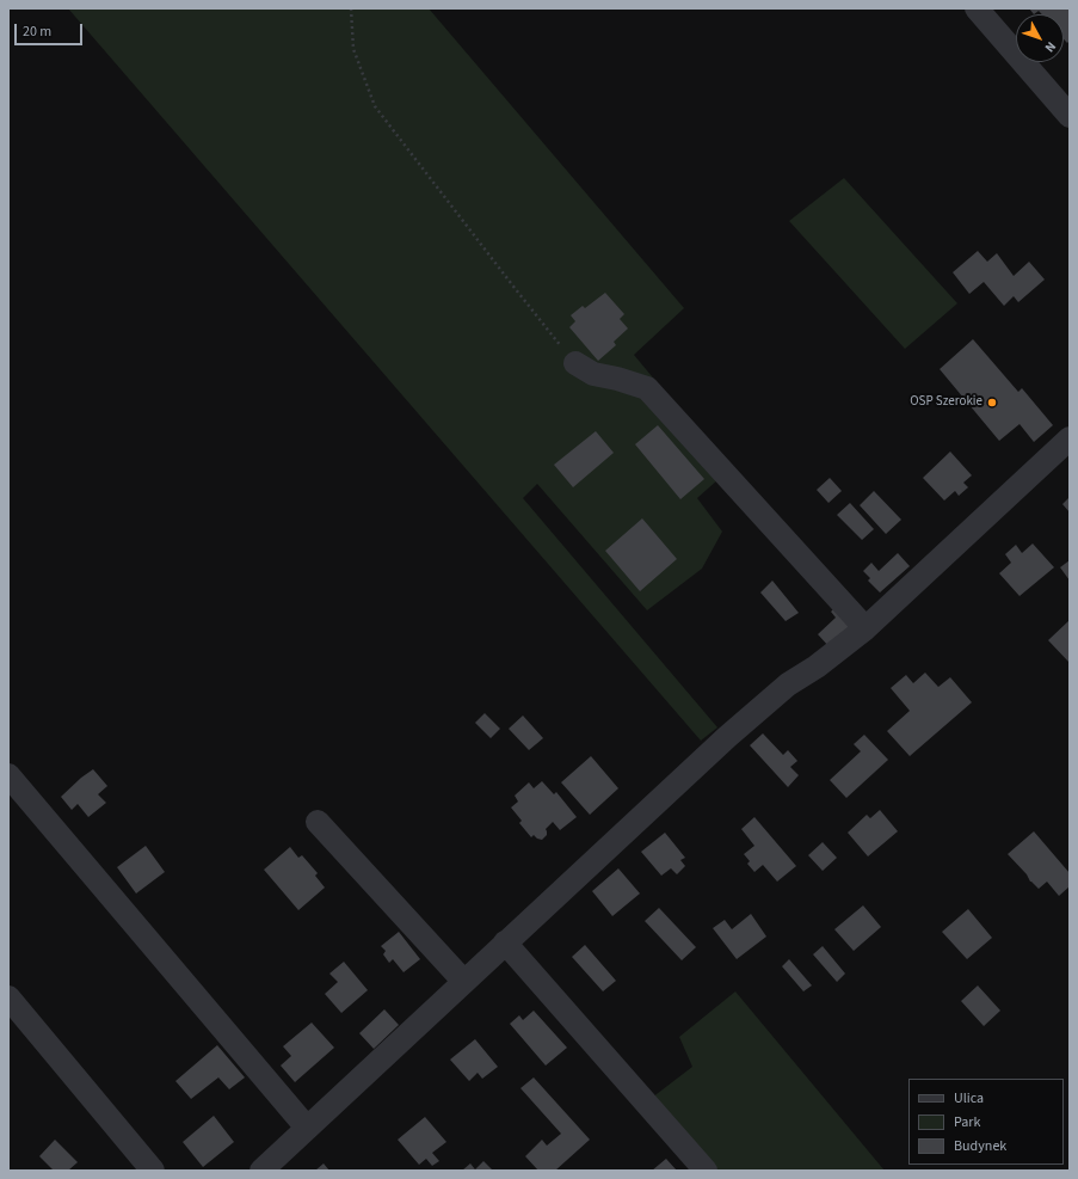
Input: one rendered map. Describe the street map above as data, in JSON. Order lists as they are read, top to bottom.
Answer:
{
  "places": ["OSP Szerokie"],
  "legend": ["Ulica", "Park", "Budynek"],
  "scale_bar": "20 m",
  "north": "bottom right"
}
